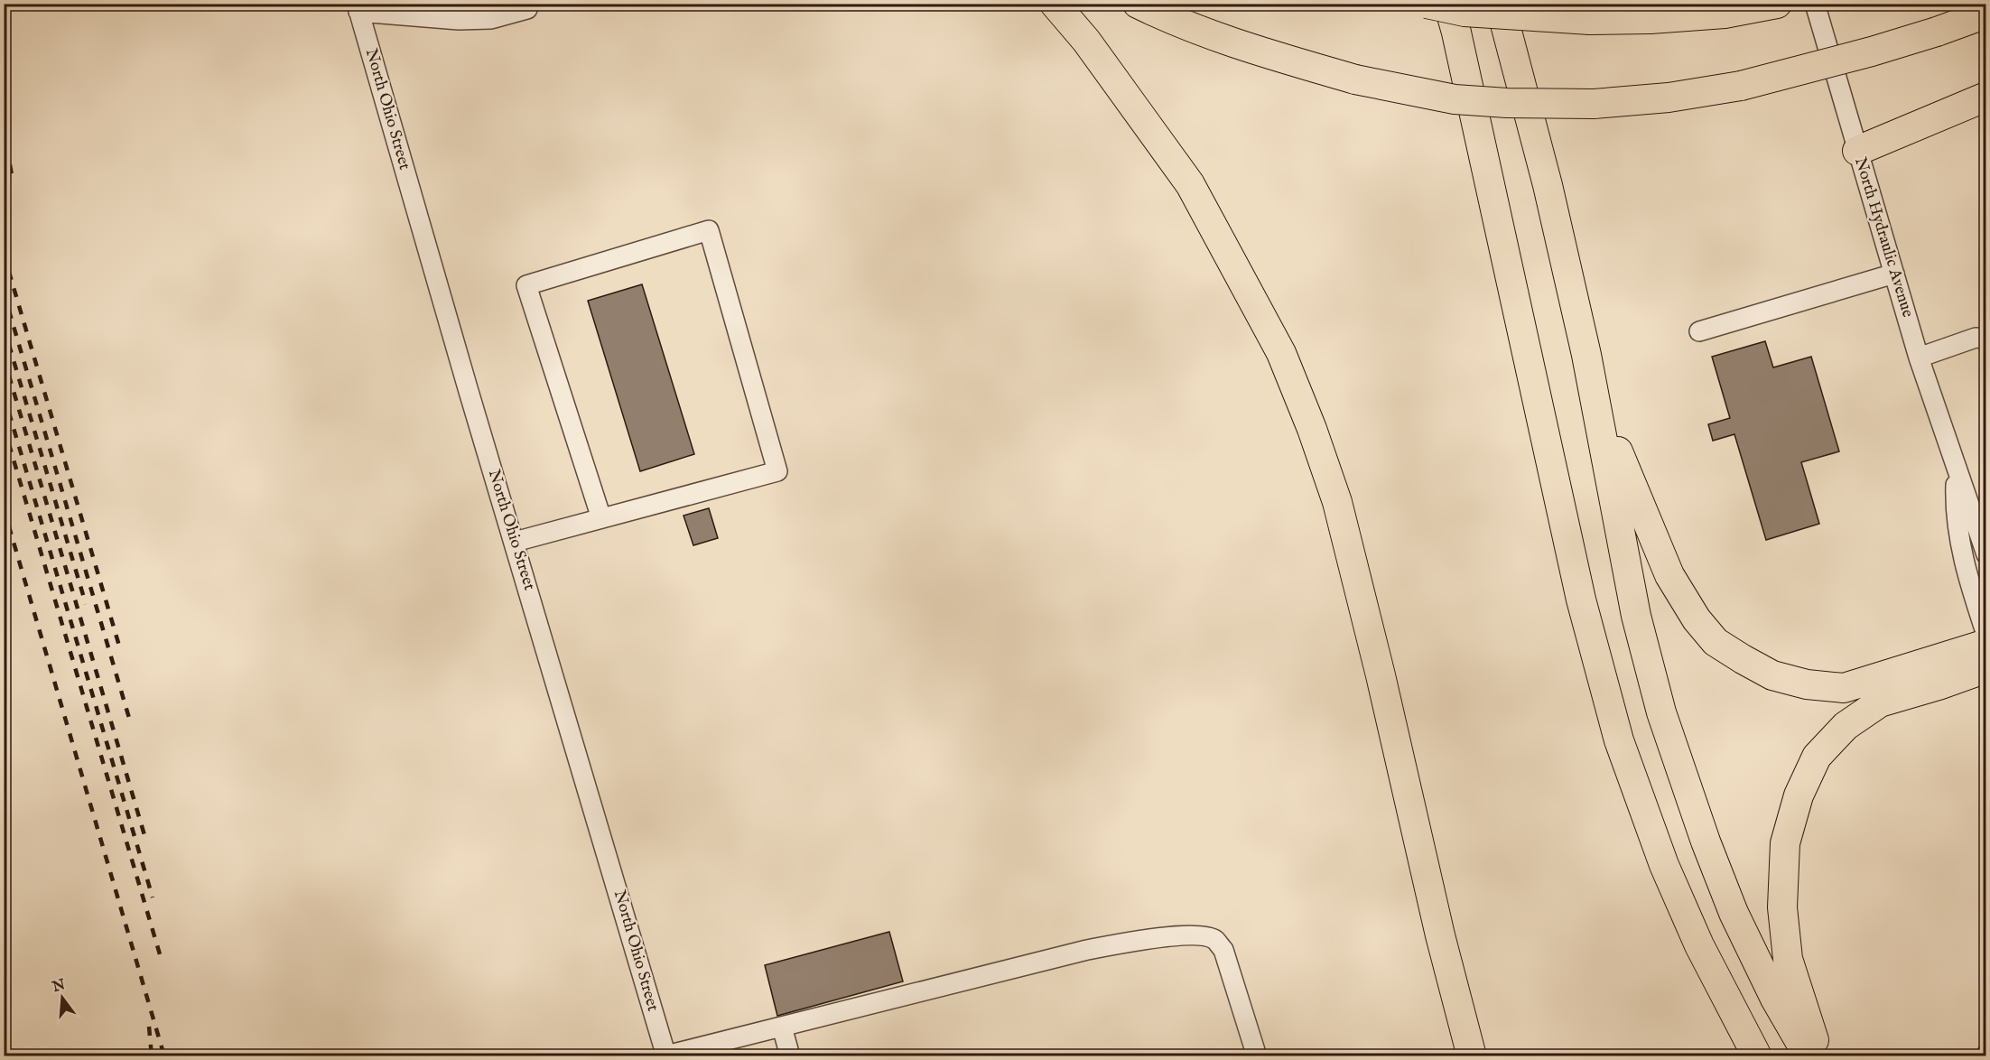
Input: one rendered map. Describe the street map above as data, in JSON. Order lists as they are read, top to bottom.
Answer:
{
  "streets": {
    "street": ["North Ohio Street", "North Hydraulic Avenue"]
  },
  "north": "top"
}
